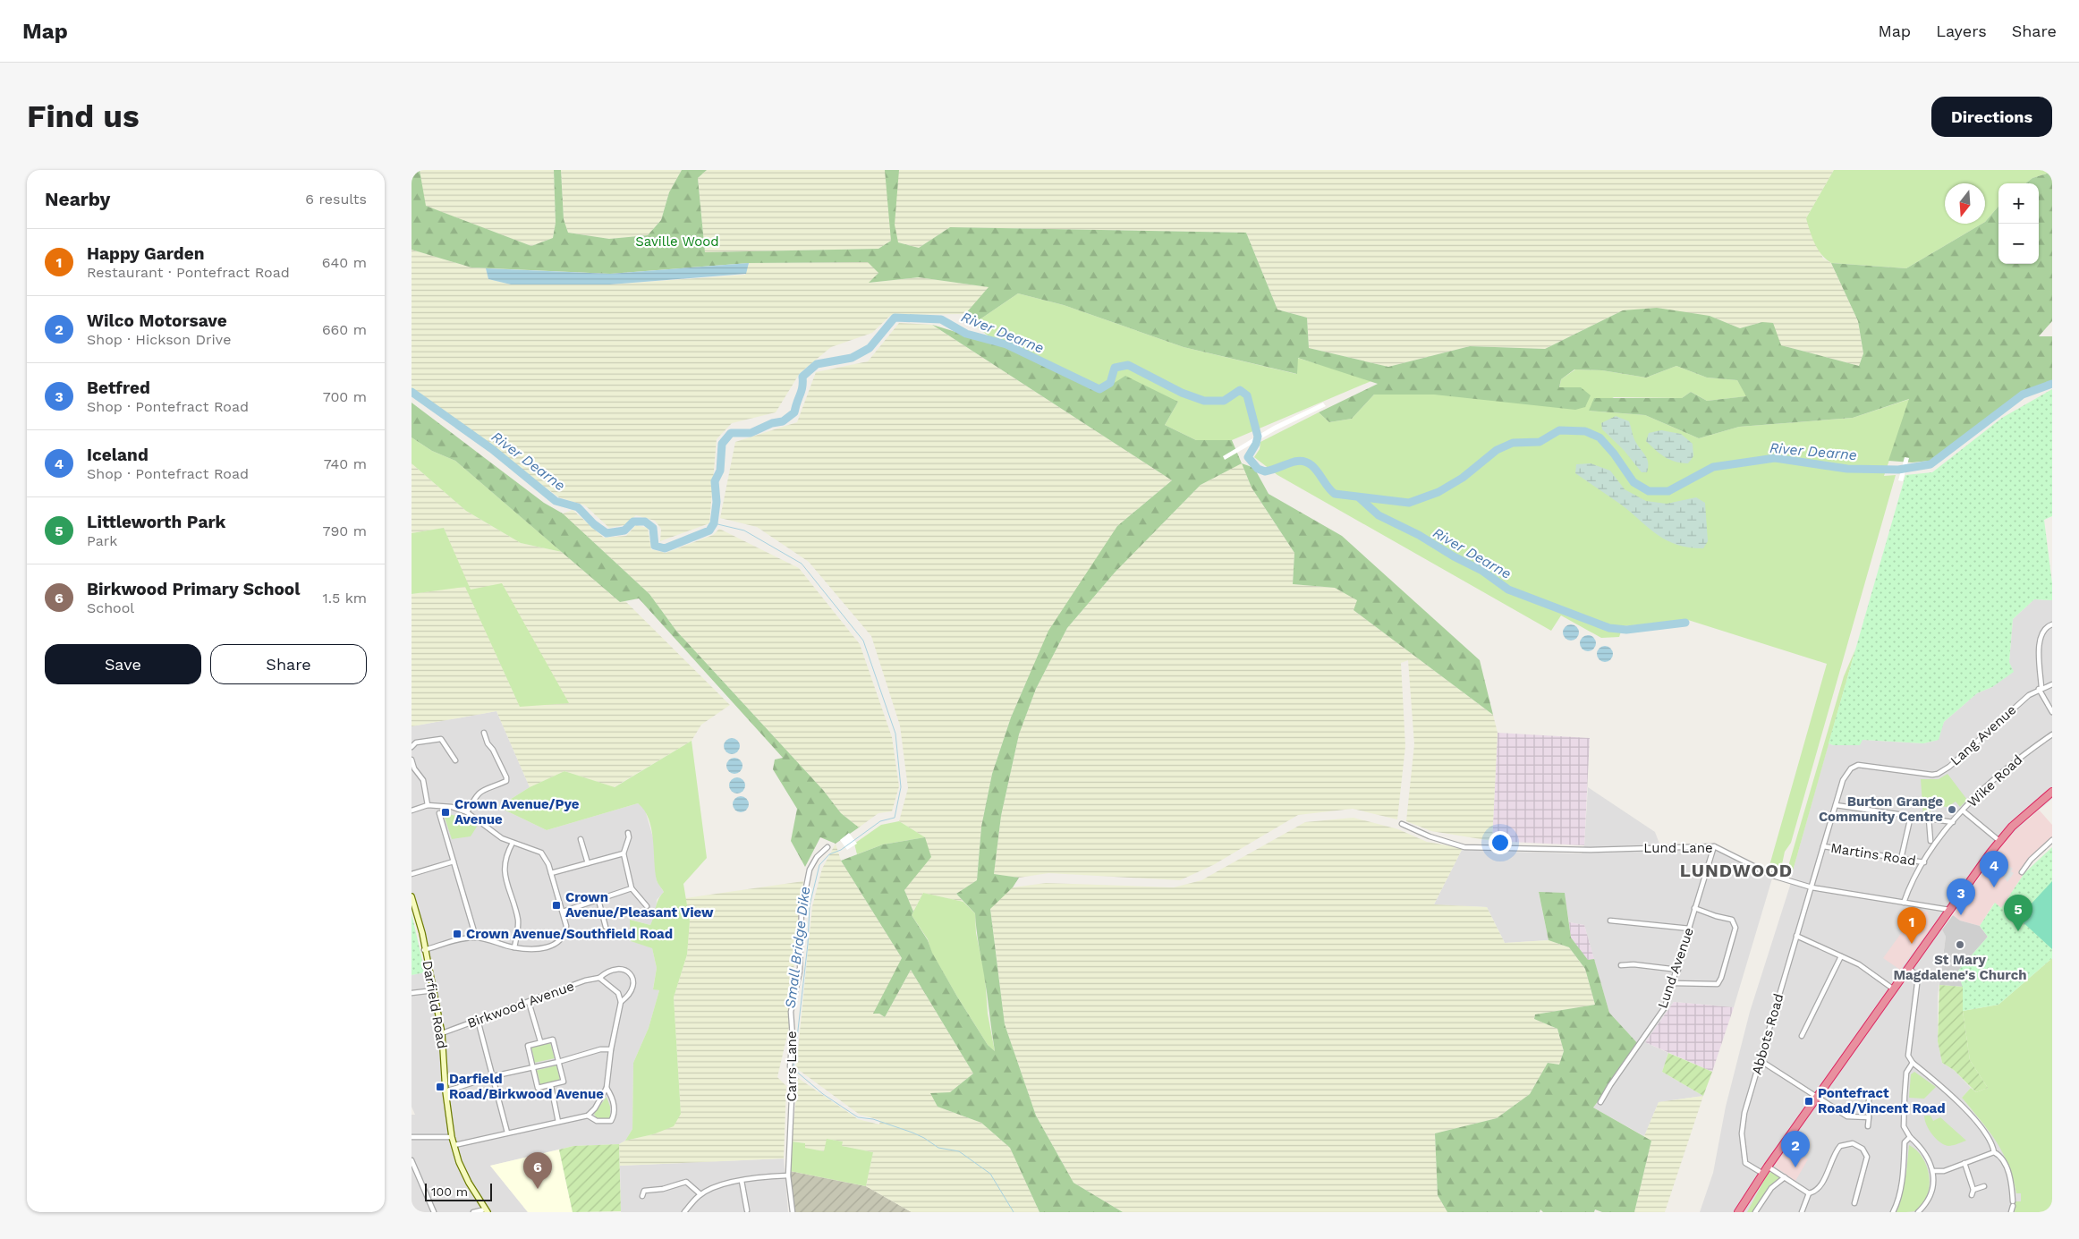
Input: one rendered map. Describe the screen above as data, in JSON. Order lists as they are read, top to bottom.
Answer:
{
  "streets": {
    "street": [
      "Lang Avenue",
      "Wike Road",
      "Lund Lane",
      "Martins Road",
      "Lund Avenue",
      "Darfield Road",
      "Birkwood Avenue",
      "Abbots Road",
      "Carrs Lane"
    ]
  },
  "crossings": [
    ["Lang Avenue", "Lund Lane"],
    ["Lang Avenue", "Martins Road"],
    ["Lang Avenue", "Abbots Road"],
    ["Wike Road", "Lund Lane"],
    ["Wike Road", "Martins Road"],
    ["Lund Lane", "Lund Avenue"],
    ["Lund Lane", "Abbots Road"],
    ["Darfield Road", "Birkwood Avenue"]
  ],
  "districts": ["LUNDWOOD"],
  "water": ["River Dearne", "Small Bridge Dike"],
  "parks": ["Saville Wood"],
  "places": {
    "other": ["Burton Grange Community Centre", "St Mary Magdalene's Church"],
    "transit": [
      "Crown Avenue/Pye Avenue",
      "Crown Avenue/Pleasant View",
      "Crown Avenue/Southfield Road",
      "Darfield Road/Birkwood Avenue",
      "Pontefract Road/Vincent Road"
    ]
  },
  "scale_bar": "100 m",
  "north": "bottom",
  "page": {
    "header": "Map",
    "nav": ["Map", "Layers", "Share"],
    "buttons": [
      "Directions",
      ["Save", "Share"]
    ],
    "title": "Find us",
    "heading": ["Nearby", "6 results"],
    "map_buttons": ["+", "−"],
    "list": [
      {
        "mark": "1",
        "name": "Happy Garden",
        "note": "Restaurant · Pontefract Road",
        "value": "640 m"
      },
      {
        "mark": "2",
        "name": "Wilco Motorsave",
        "note": "Shop · Hickson Drive",
        "value": "660 m"
      },
      {
        "mark": "3",
        "name": "Betfred",
        "note": "Shop · Pontefract Road",
        "value": "700 m"
      },
      {
        "mark": "4",
        "name": "Iceland",
        "note": "Shop · Pontefract Road",
        "value": "740 m"
      },
      {
        "mark": "5",
        "name": "Littleworth Park",
        "note": "Park",
        "value": "790 m"
      },
      {
        "mark": "6",
        "name": "Birkwood Primary School",
        "note": "School",
        "value": "1.5 km"
      }
    ],
    "pins": [
      "4",
      "3",
      "5",
      "1",
      "2",
      "6"
    ],
    "scale": "100 m"
  }
}
